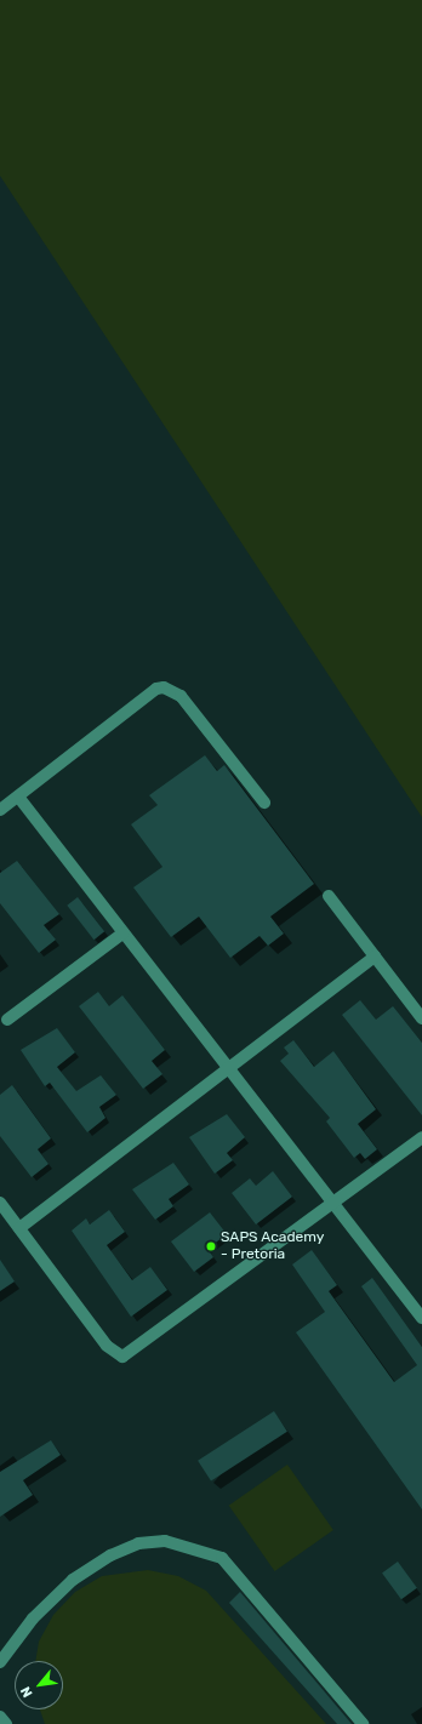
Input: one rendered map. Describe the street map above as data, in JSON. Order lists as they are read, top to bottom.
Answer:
{
  "places": ["SAPS Academy - Pretoria"],
  "north": "bottom left"
}
